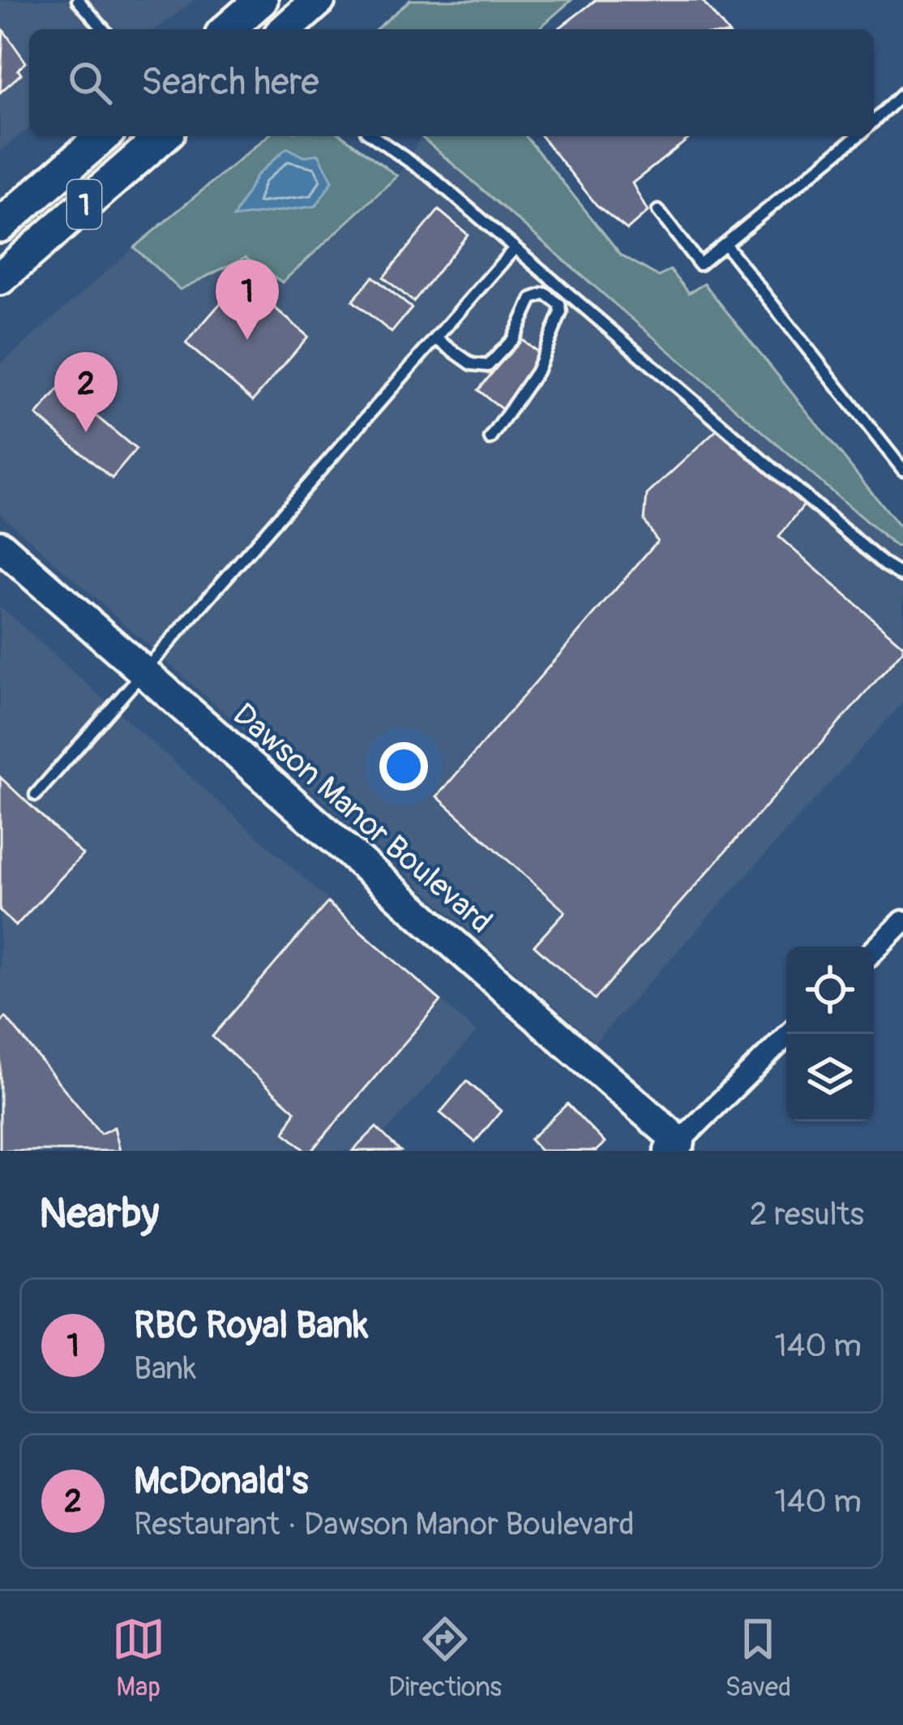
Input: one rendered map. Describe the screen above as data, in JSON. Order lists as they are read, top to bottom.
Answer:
{
  "streets": {
    "main road": ["1"],
    "street": ["Dawson Manor Boulevard"]
  },
  "page": {
    "search": "Search here",
    "pins": ["1", "2"],
    "heading": ["Nearby", "2 results"],
    "list": [
      {
        "mark": "1",
        "name": "RBC Royal Bank",
        "note": "Bank",
        "value": "140 m"
      },
      {
        "mark": "2",
        "name": "McDonald's",
        "note": "Restaurant · Dawson Manor Boulevard",
        "value": "140 m"
      }
    ],
    "nav": ["Map", "Directions", "Saved"]
  }
}
